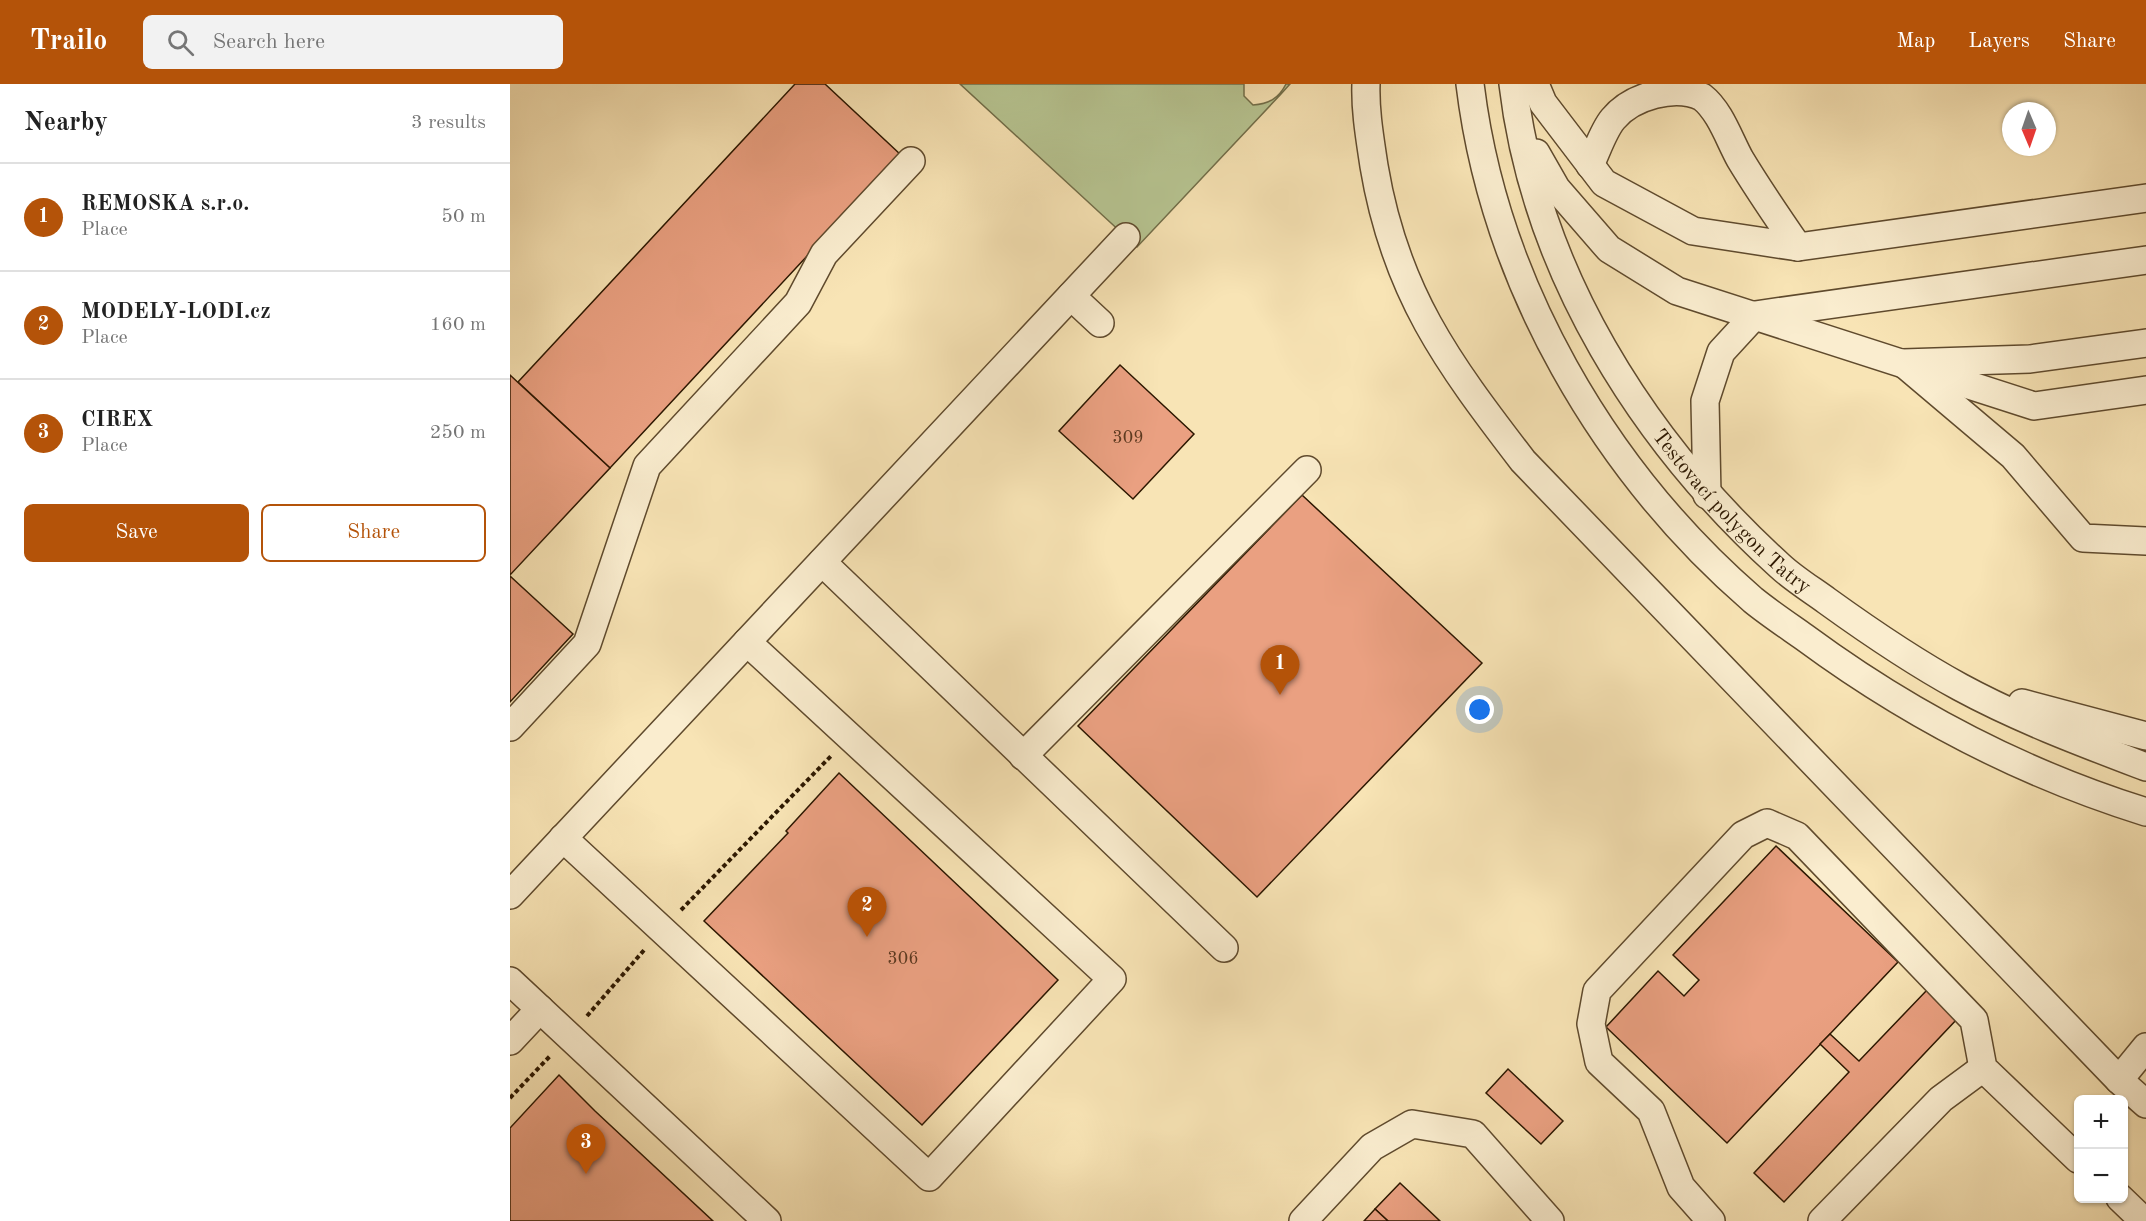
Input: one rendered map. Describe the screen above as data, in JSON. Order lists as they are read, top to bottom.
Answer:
{
  "streets": {
    "street": ["Testovací polygon Tatry"]
  },
  "house_numbers": ["309", "306"],
  "north": "bottom",
  "page": {
    "header": "Trailo",
    "search": "Search here",
    "nav": ["Map", "Layers", "Share"],
    "heading": ["Nearby", "3 results"],
    "list": [
      {
        "mark": "1",
        "name": "REMOSKA s.r.o.",
        "note": "Place",
        "value": "50 m"
      },
      {
        "mark": "2",
        "name": "MODELY-LODI.cz",
        "note": "Place",
        "value": "160 m"
      },
      {
        "mark": "3",
        "name": "CIREX",
        "note": "Place",
        "value": "250 m"
      }
    ],
    "buttons": ["Save", "Share"],
    "pins": ["1", "2", "3"],
    "map_buttons": ["+", "−"]
  }
}
